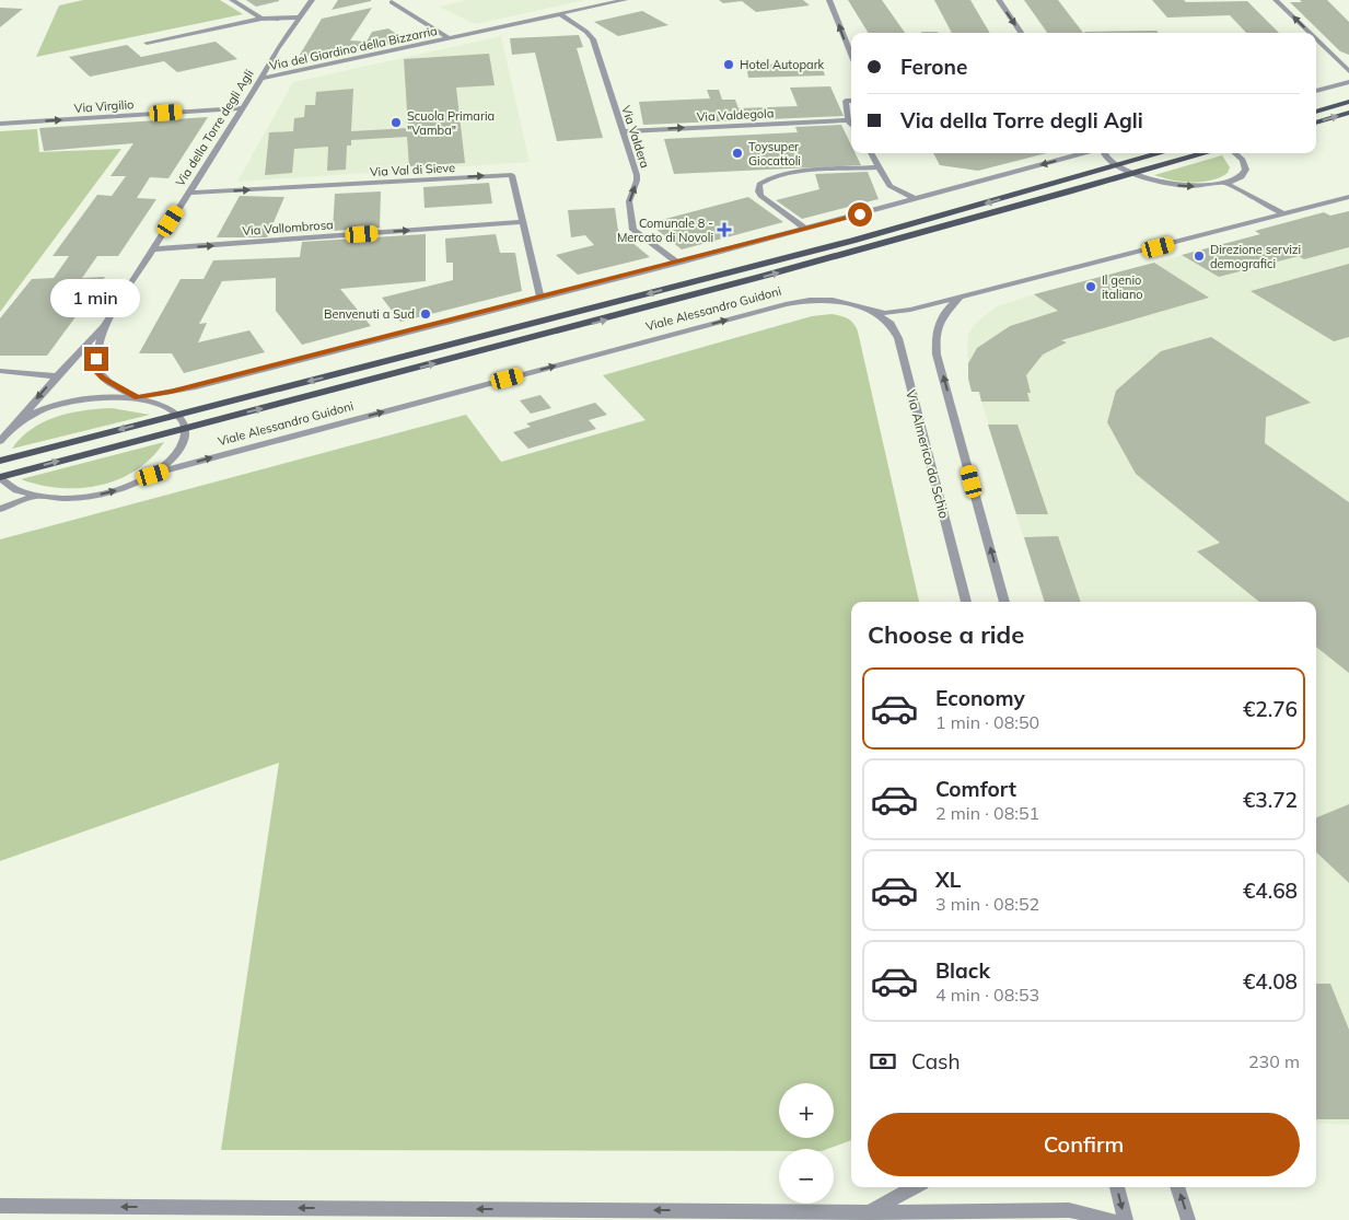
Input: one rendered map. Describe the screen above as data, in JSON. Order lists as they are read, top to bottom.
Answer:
{
  "streets": {
    "main road": ["Viale Alessandro Guidoni"],
    "street": [
      "Via del Giardino della Bizzarria",
      "Via Virgilio",
      "Via Valdegola",
      "Via della Torre degli Agli",
      "Via Valdera",
      "Via Val di Sieve",
      "Via Vallombrosa",
      "Via Almerico da Schio"
    ]
  },
  "crossings": [
    ["Via del Giardino della Bizzarria", "Via della Torre degli Agli"],
    ["Via del Giardino della Bizzarria", "Via Valdera"],
    ["Via Virgilio", "Via della Torre degli Agli"],
    ["Via Valdegola", "Via Valdera"],
    ["Via della Torre degli Agli", "Via Val di Sieve"],
    ["Via della Torre degli Agli", "Via Vallombrosa"],
    ["Via Val di Sieve", "Via Vallombrosa"],
    ["Viale Alessandro Guidoni", "Via Almerico da Schio"]
  ],
  "one_way": ["Via Valdegola", "Via Valdera", "Via Val di Sieve"],
  "places": {
    "other": [
      "Hotel Autopark",
      "Scuola Primaria \"Vamba\"",
      "Toysuper Giocattoli",
      "Direzione servizi demografici",
      "Il genio italiano",
      "Benvenuti a Sud"
    ],
    "health": ["Comunale 8 - Mercato di Novoli"]
  },
  "page": {
    "banner": ["Ferone", "Via della Torre degli Agli"],
    "bubble": "1 min",
    "heading": "Choose a ride",
    "list": [
      {
        "name": "Economy",
        "note": "1 min · 08:50",
        "value": "€2.76"
      },
      {
        "name": "Comfort",
        "note": "2 min · 08:51",
        "value": "€3.72"
      },
      {
        "name": "XL",
        "note": "3 min · 08:52",
        "value": "€4.68"
      },
      {
        "name": "Black",
        "note": "4 min · 08:53",
        "value": "€4.08"
      }
    ],
    "pay": ["Cash", "230 m"],
    "map_buttons": ["+", "−"],
    "buttons": "Confirm"
  }
}
